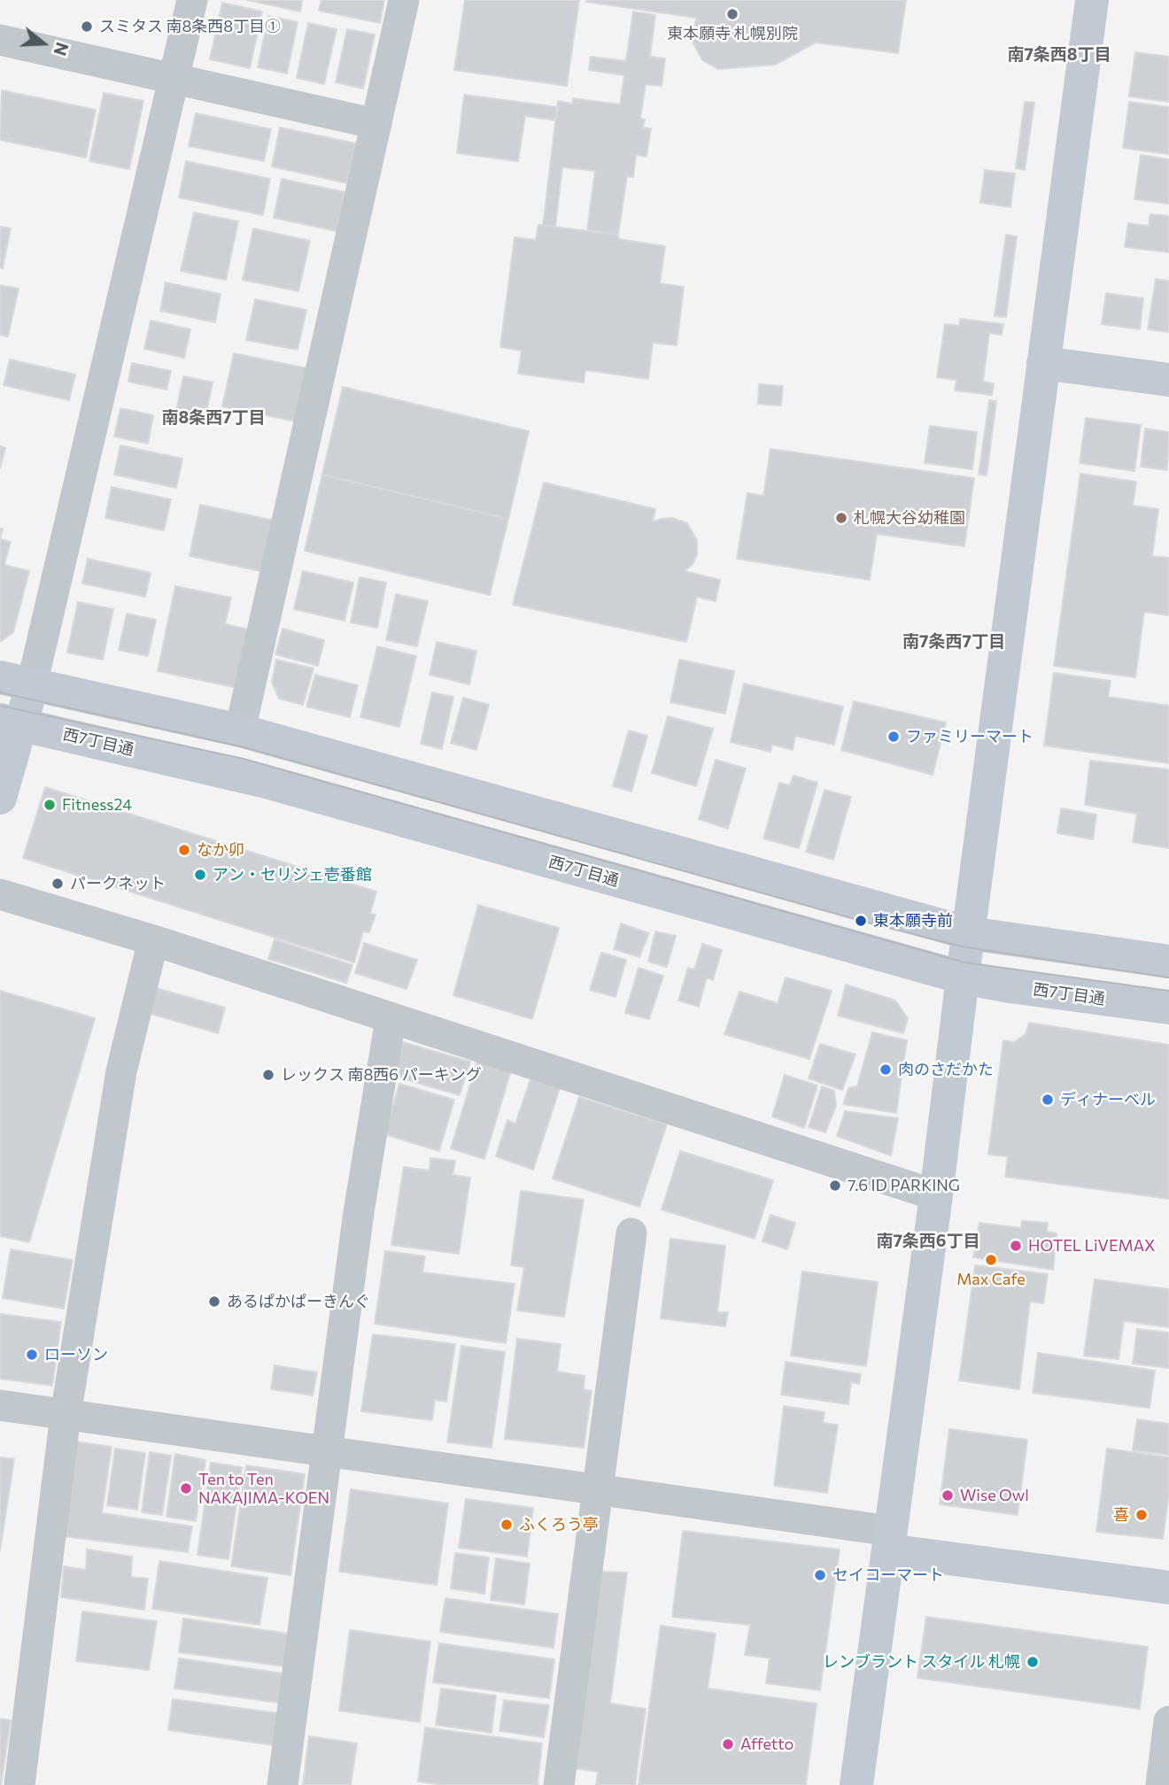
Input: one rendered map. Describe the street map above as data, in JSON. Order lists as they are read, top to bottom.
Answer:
{
  "streets": {
    "street": ["西7丁目通"]
  },
  "districts": [
    "南7条西8丁目",
    "南8条西7丁目",
    "南7条西7丁目",
    "南7条西6丁目"
  ],
  "places": [
    "東本願寺 札幌別院",
    "スミタス 南8条西8丁目①",
    "札幌大谷幼稚園",
    "ファミリーマート",
    "Fitness24",
    "なか卯",
    "アン・セリジェ壱番館",
    "パークネット",
    "東本願寺前",
    "肉のさだかた",
    "レックス 南8西6 パーキング",
    "ディナーベル",
    "7.6 ID PARKING",
    "HOTEL LiVEMAX",
    "Max Cafe",
    "あるぱかぱーきんぐ",
    "ローソン",
    "Ten to Ten NAKAJIMA-KOEN",
    "Wise Owl",
    "喜",
    "ふくろう亭",
    "セイコーマート",
    "レンブラント スタイル 札幌",
    "Affetto"
  ],
  "north": "right"
}
